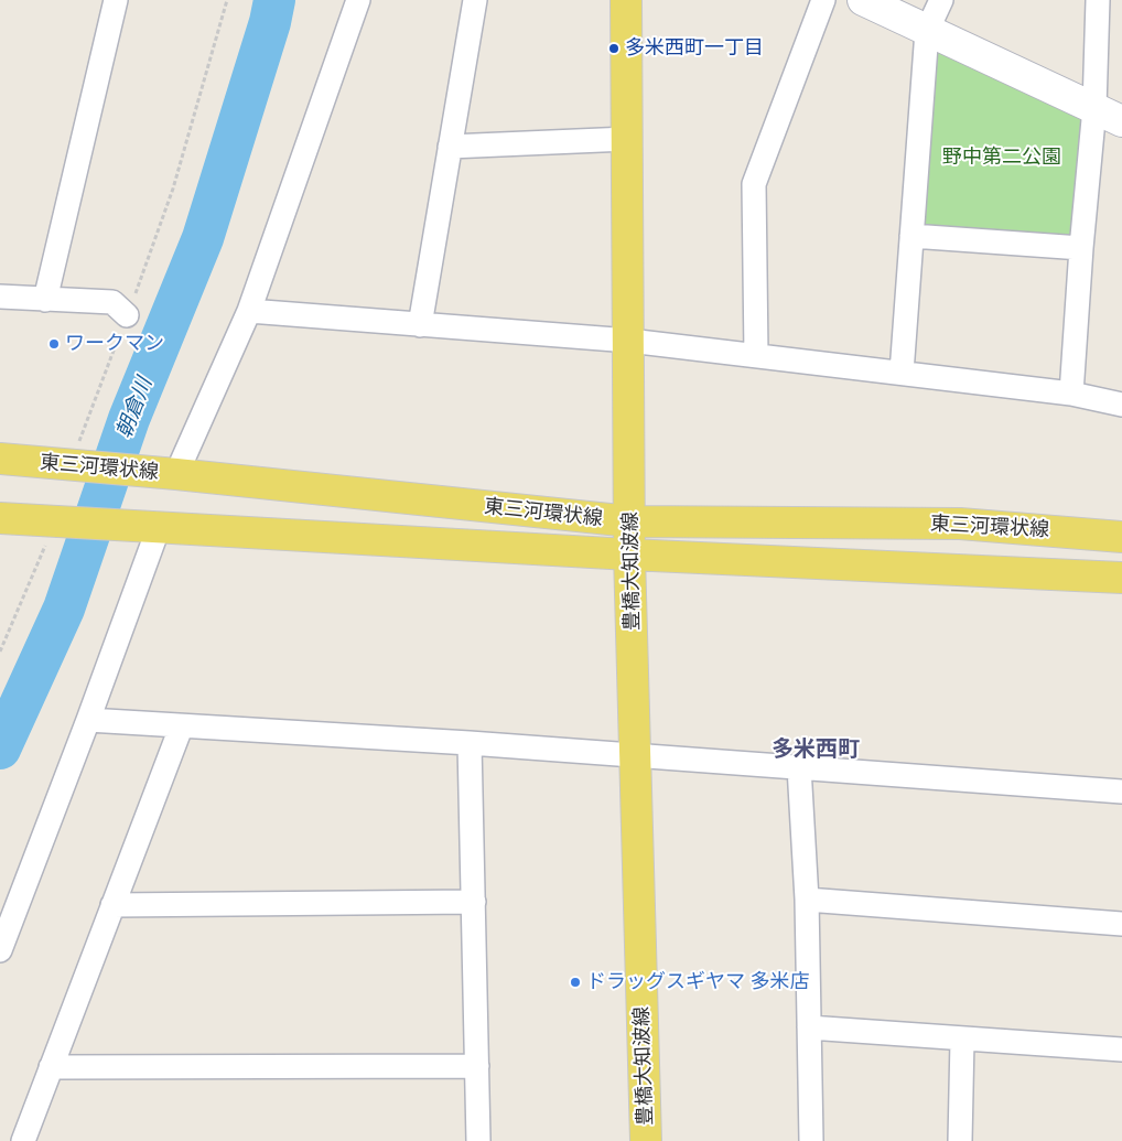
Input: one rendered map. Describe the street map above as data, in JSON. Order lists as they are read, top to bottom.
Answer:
{
  "streets": {
    "main road": ["東三河環状線", "豊橋大知波線"]
  },
  "crossings": [
    ["東三河環状線", "豊橋大知波線"]
  ],
  "districts": ["多米西町"],
  "water": ["朝倉川"],
  "parks": ["野中第二公園"],
  "places": ["多米西町一丁目", "ワークマン", "ドラッグスギヤマ 多米店"]
}
